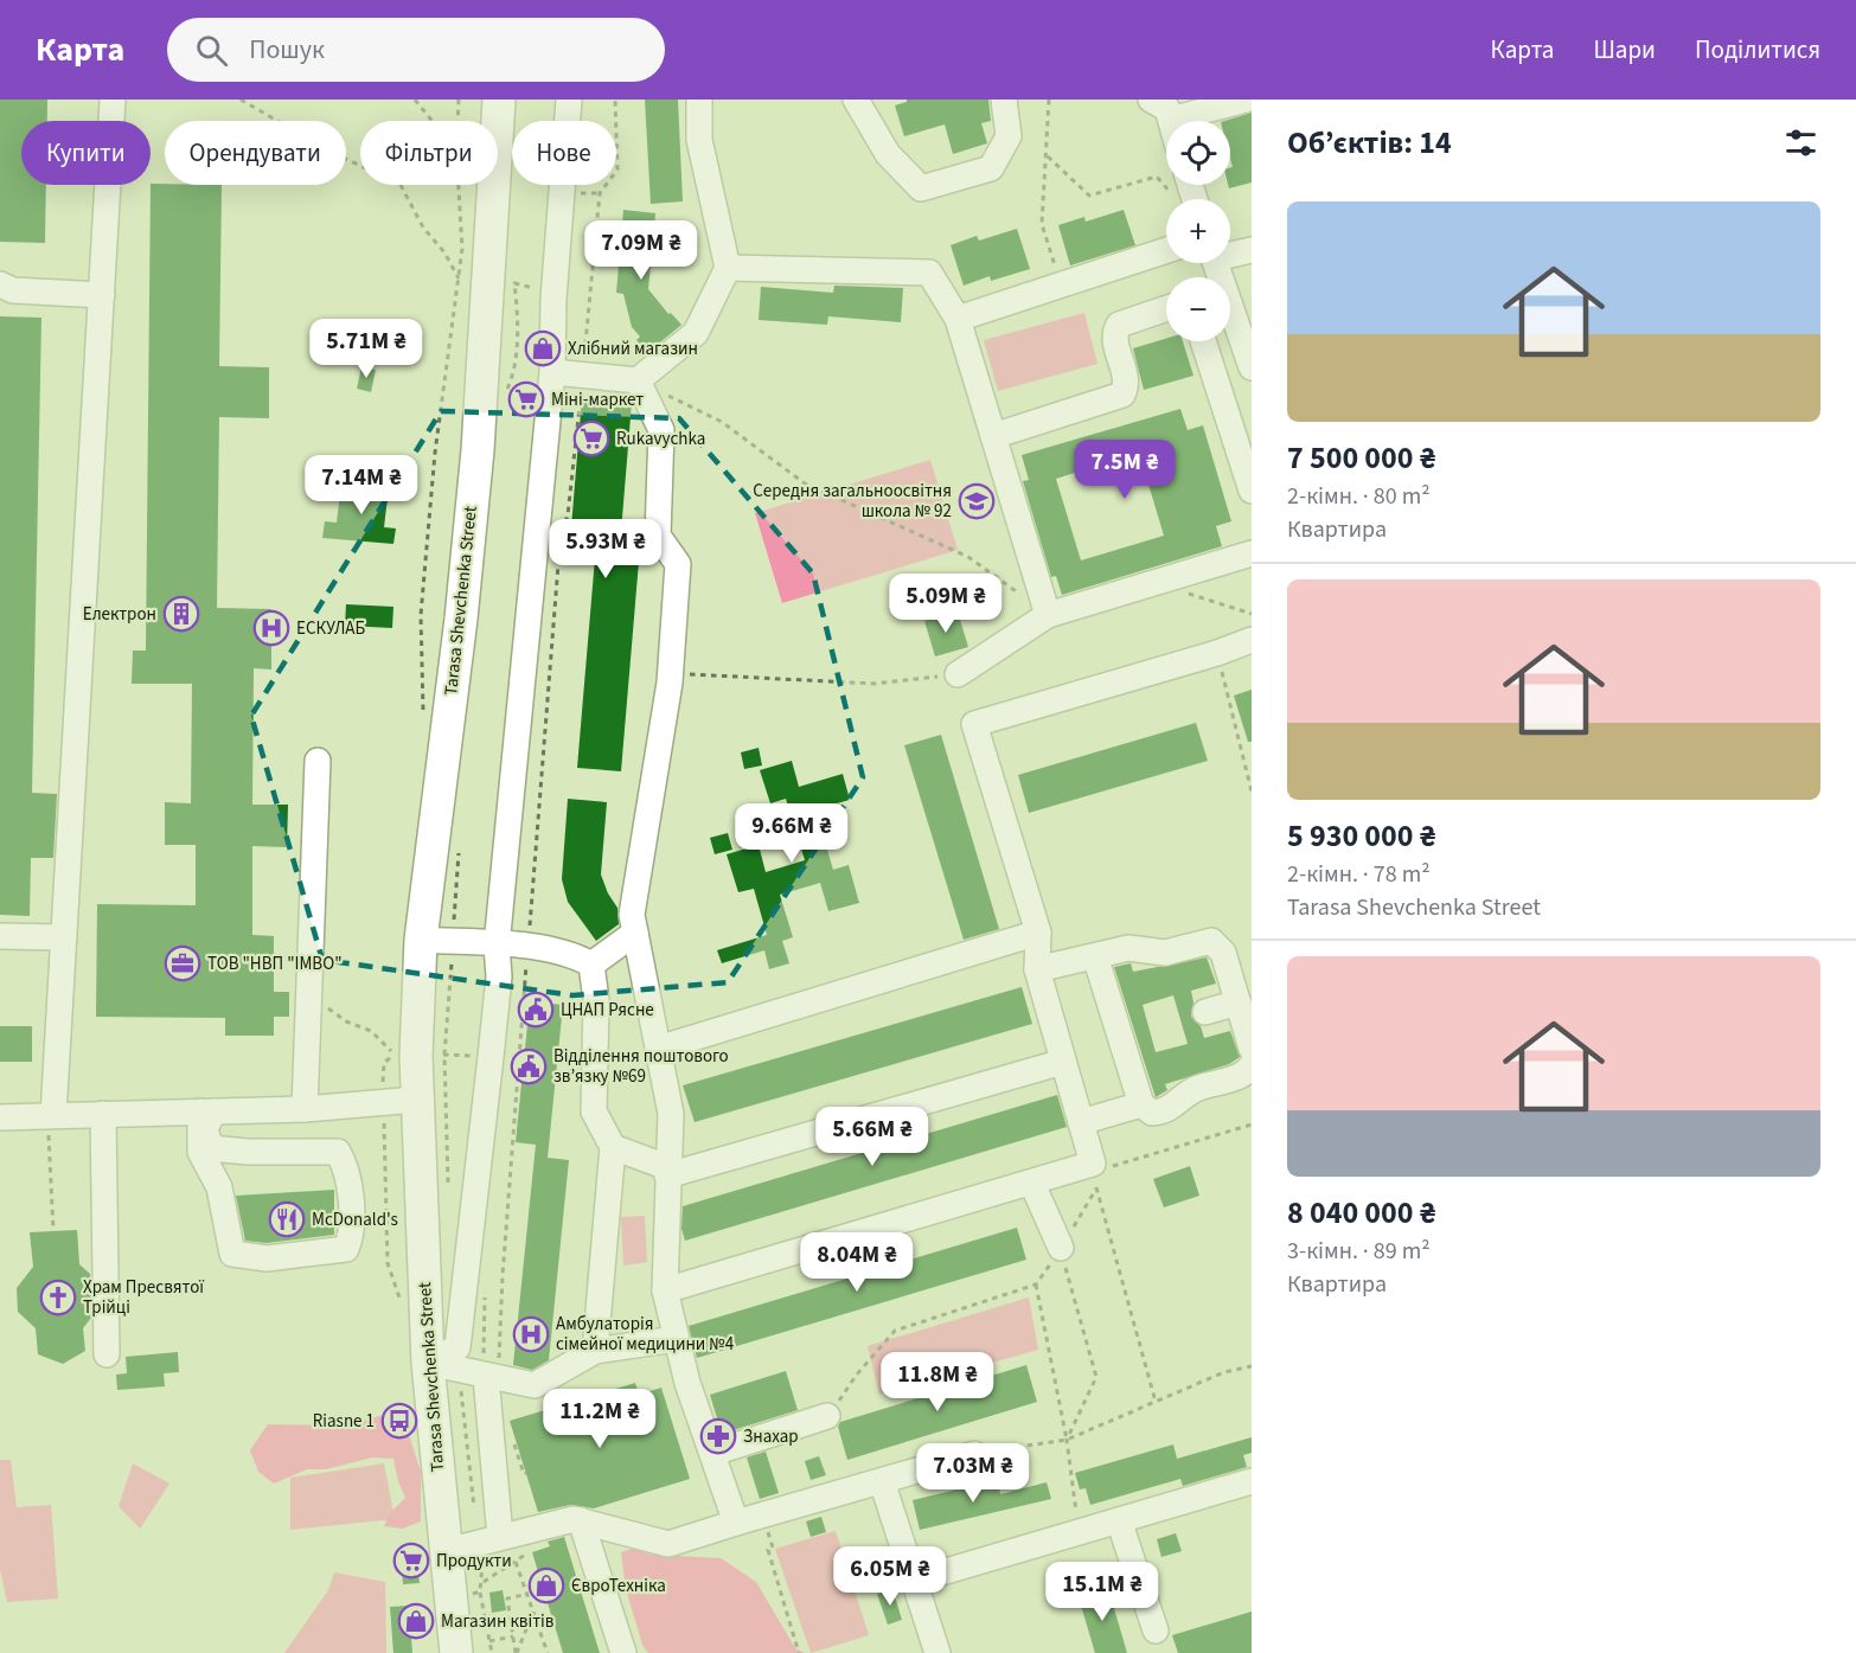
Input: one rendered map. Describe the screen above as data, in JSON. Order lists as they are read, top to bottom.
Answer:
{
  "streets": {
    "main road": ["Tarasa Shevchenka Street"]
  },
  "places": {
    "shop": ["Хлібний магазин", "ЄвроТехніка", "Магазин квітів"],
    "supermarket": ["Міні-маркет", "Rukavychka", "Продукти"],
    "school or university": ["Середня загальноосвітня школа № 92"],
    "building": ["Електрон"],
    "hospital": ["ЕСКУЛАБ", "Амбулаторія сімейної медицини №4"],
    "office": ["ТОВ \"НВП \"ІМВО\""],
    "public building": ["ЦНАП Рясне", "Відділення поштового зв’язку №69"],
    "restaurant": ["McDonald's"],
    "church": ["Храм Пресвятої Трійці"],
    "bus stop": ["Riasne 1"],
    "pharmacy": ["Знахар"]
  },
  "page": {
    "header": "Карта",
    "search": "Пошук",
    "nav": ["Карта", "Шари", "Поділитися"],
    "heading": "Об’єктів: 14",
    "map_buttons": ["+", "−"],
    "chip": [
      "Купити",
      "Орендувати",
      "Фільтри",
      "Нове"
    ],
    "list": [
      {
        "name": "7 500 000 ₴",
        "note": "2-кімн. · 80 m² · Квартира"
      },
      {
        "name": "5 930 000 ₴",
        "note": "2-кімн. · 78 m² · Tarasa Shevchenka Street"
      },
      {
        "name": "8 040 000 ₴",
        "note": "3-кімн. · 89 m² · Квартира"
      }
    ],
    "price": [
      "7.09M ₴",
      "5.71M ₴",
      "7.5M ₴",
      "7.14M ₴",
      "5.93M ₴",
      "5.09M ₴",
      "9.66M ₴",
      "5.66M ₴",
      "8.04M ₴",
      "11.8M ₴",
      "11.2M ₴",
      "7.03M ₴",
      "6.05M ₴",
      "15.1M ₴"
    ]
  }
}
